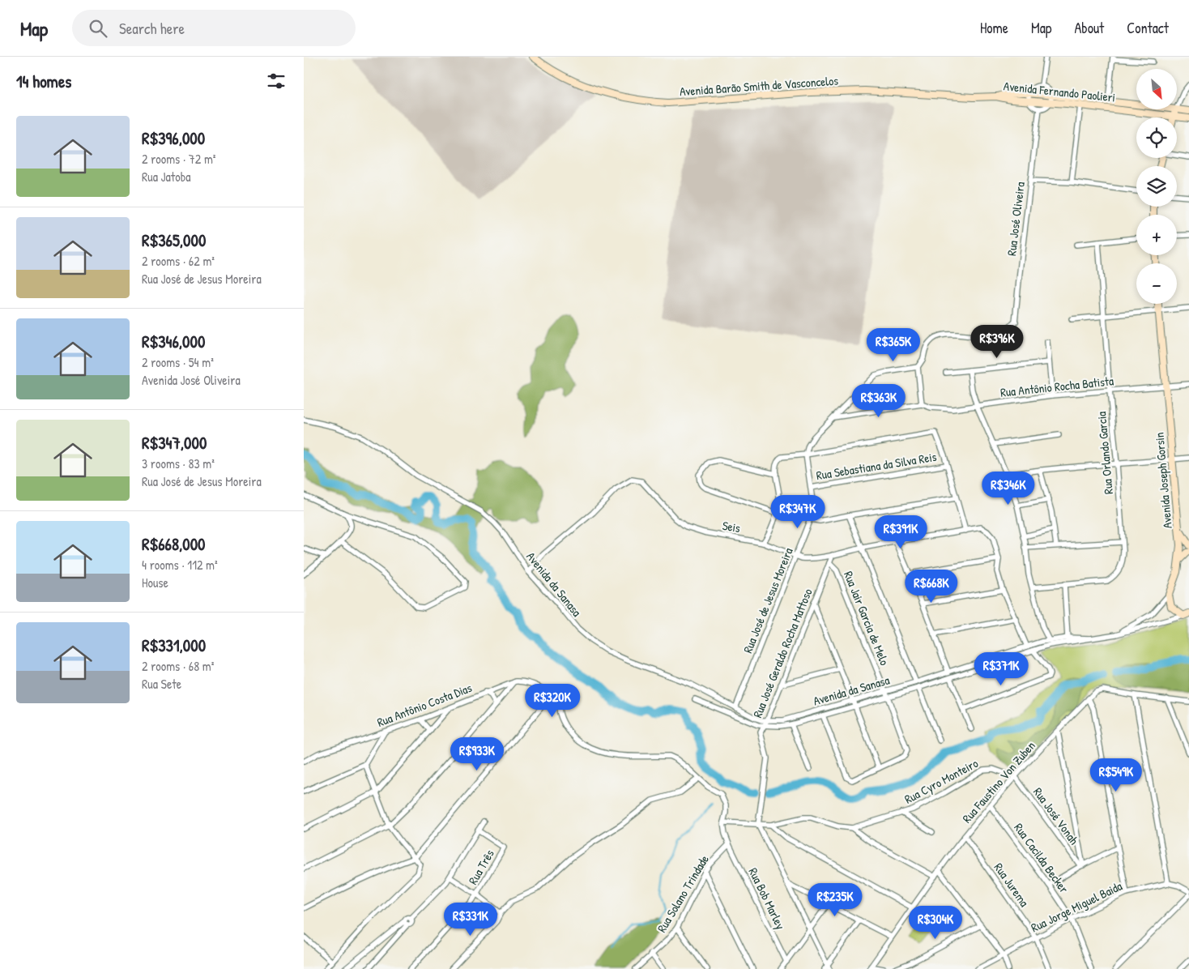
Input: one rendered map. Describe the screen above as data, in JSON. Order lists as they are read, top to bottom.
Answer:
{
  "streets": {
    "main road": ["Avenida Barão Smith de Vasconcelos", "Avenida Fernando Paolieri", "Avenida Joseph Gorsin"],
    "street": [
      "Rua José Oliveira",
      "Rua Antônio Rocha Batista",
      "Rua Orlando Garcia",
      "Rua Sebastiana da Silva Reis",
      "Seis",
      "Avenida da Sanasa",
      "Rua José de Jesus Moreira",
      "Rua Jair Garcia de Melo",
      "Rua José Geraldo Rocha Mattoso",
      "Rua Antônio Costa Dias",
      "Rua Cyro Monteiro",
      "Rua Faustino Von Zuben",
      "Rua José Vonah",
      "Rua Cacilda Becker",
      "Rua Três",
      "Rua Jurema",
      "Rua Solano Trindade",
      "Rua Bob Marley",
      "Rua Jorge Miguel Baida"
    ]
  },
  "crossings": [
    ["Avenida Barão Smith de Vasconcelos", "Avenida Fernando Paolieri"],
    ["Rua Antônio Rocha Batista", "Rua Orlando Garcia"],
    ["Rua Antônio Rocha Batista", "Avenida Joseph Gorsin"],
    ["Rua Sebastiana da Silva Reis", "Rua José de Jesus Moreira"],
    ["Seis", "Avenida da Sanasa"],
    ["Seis", "Rua José de Jesus Moreira"],
    ["Seis", "Rua José Geraldo Rocha Mattoso"],
    ["Avenida da Sanasa", "Rua José de Jesus Moreira"],
    ["Avenida da Sanasa", "Rua Jair Garcia de Melo"],
    ["Avenida da Sanasa", "Rua José Geraldo Rocha Mattoso"],
    ["Rua Jair Garcia de Melo", "Rua José Geraldo Rocha Mattoso"],
    ["Rua Cyro Monteiro", "Rua Faustino Von Zuben"],
    ["Rua Cyro Monteiro", "Rua José Vonah"],
    ["Rua Faustino Von Zuben", "Rua José Vonah"],
    ["Rua Faustino Von Zuben", "Rua Cacilda Becker"],
    ["Rua Faustino Von Zuben", "Rua Jurema"],
    ["Rua Cacilda Becker", "Rua Jorge Miguel Baida"],
    ["Rua Jurema", "Rua Jorge Miguel Baida"],
    ["Rua Solano Trindade", "Rua Bob Marley"]
  ],
  "north": "bottom right",
  "page": {
    "header": "Map",
    "search": "Search here",
    "nav": [
      "Home",
      "Map",
      "About",
      "Contact"
    ],
    "heading": "14 homes",
    "map_buttons": ["+", "−"],
    "list": [
      {
        "name": "R$396,000",
        "note": "2 rooms · 72 m² · Rua Jatoba"
      },
      {
        "name": "R$365,000",
        "note": "2 rooms · 62 m² · Rua José de Jesus Moreira"
      },
      {
        "name": "R$346,000",
        "note": "2 rooms · 54 m² · Avenida José Oliveira"
      },
      {
        "name": "R$347,000",
        "note": "3 rooms · 83 m² · Rua José de Jesus Moreira"
      },
      {
        "name": "R$668,000",
        "note": "4 rooms · 112 m² · House"
      },
      {
        "name": "R$331,000",
        "note": "2 rooms · 68 m² · Rua Sete"
      }
    ],
    "price": [
      "R$396K",
      "R$365K",
      "R$363K",
      "R$346K",
      "R$347K",
      "R$391K",
      "R$668K",
      "R$371K",
      "R$320K",
      "R$933K",
      "R$549K",
      "R$235K",
      "R$331K",
      "R$304K"
    ]
  }
}
